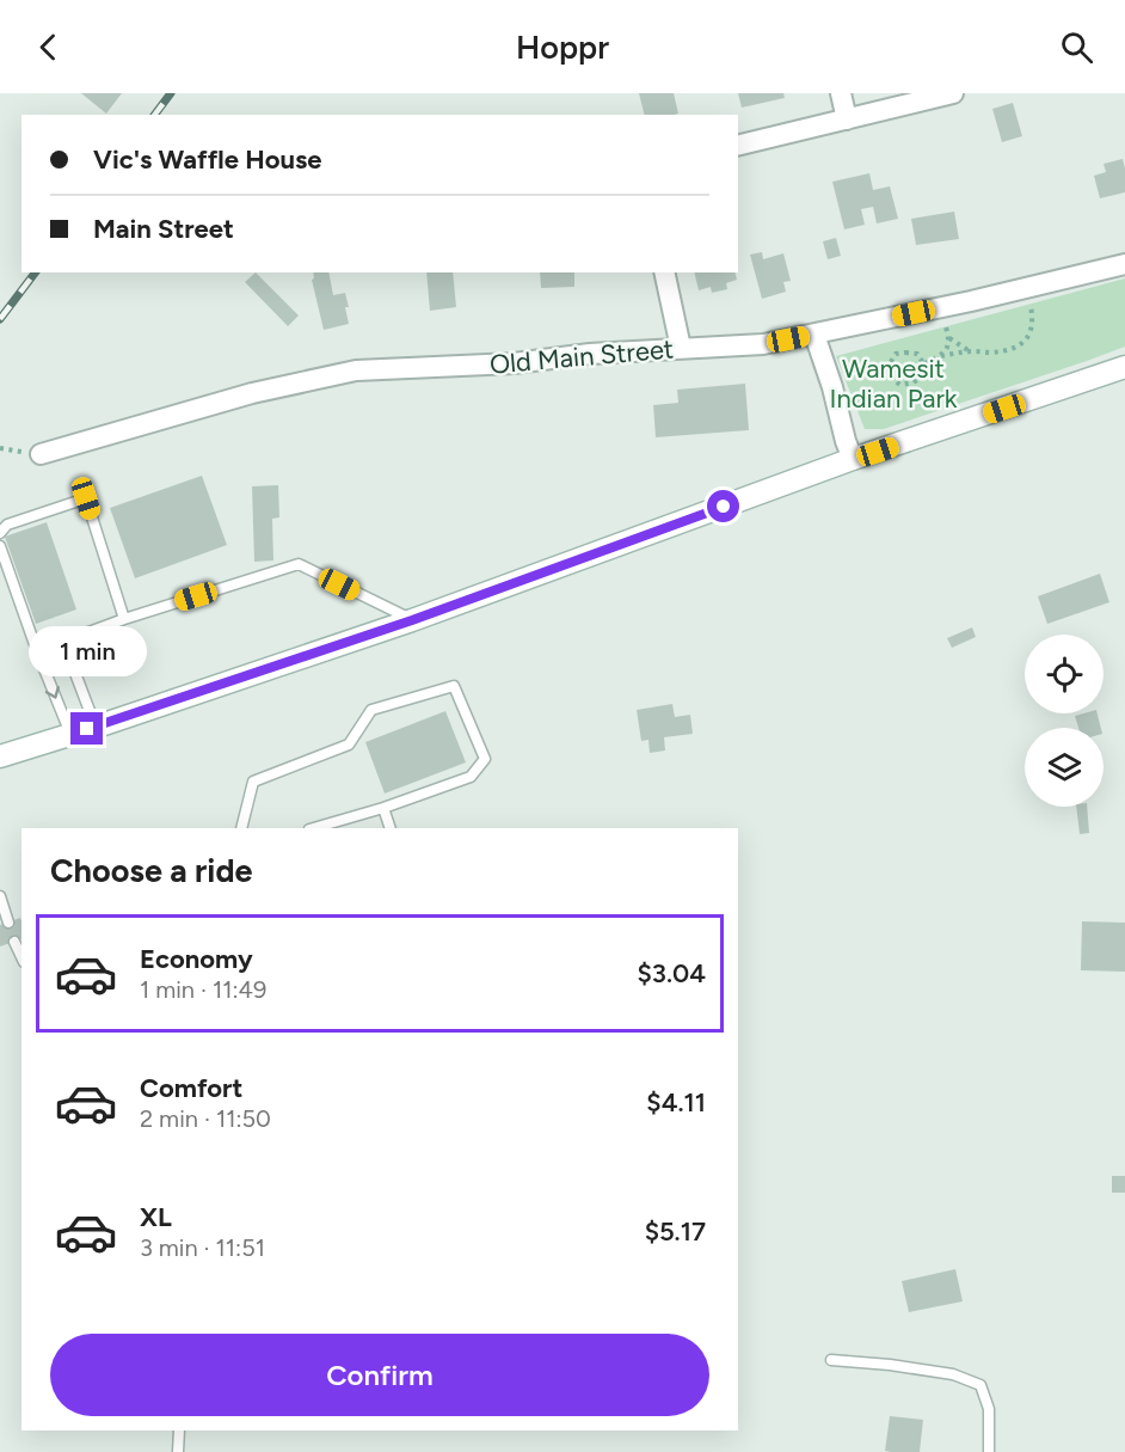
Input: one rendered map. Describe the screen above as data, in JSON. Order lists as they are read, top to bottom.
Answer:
{
  "streets": {
    "street": ["Old Main Street"]
  },
  "parks": ["Wamesit Indian Park"],
  "page": {
    "header": "Hoppr",
    "banner": ["Vic's Waffle House", "Main Street"],
    "bubble": "1 min",
    "heading": "Choose a ride",
    "list": [
      {
        "name": "Economy",
        "note": "1 min · 11:49",
        "value": "$3.04"
      },
      {
        "name": "Comfort",
        "note": "2 min · 11:50",
        "value": "$4.11"
      },
      {
        "name": "XL",
        "note": "3 min · 11:51",
        "value": "$5.17"
      }
    ],
    "buttons": "Confirm"
  }
}
